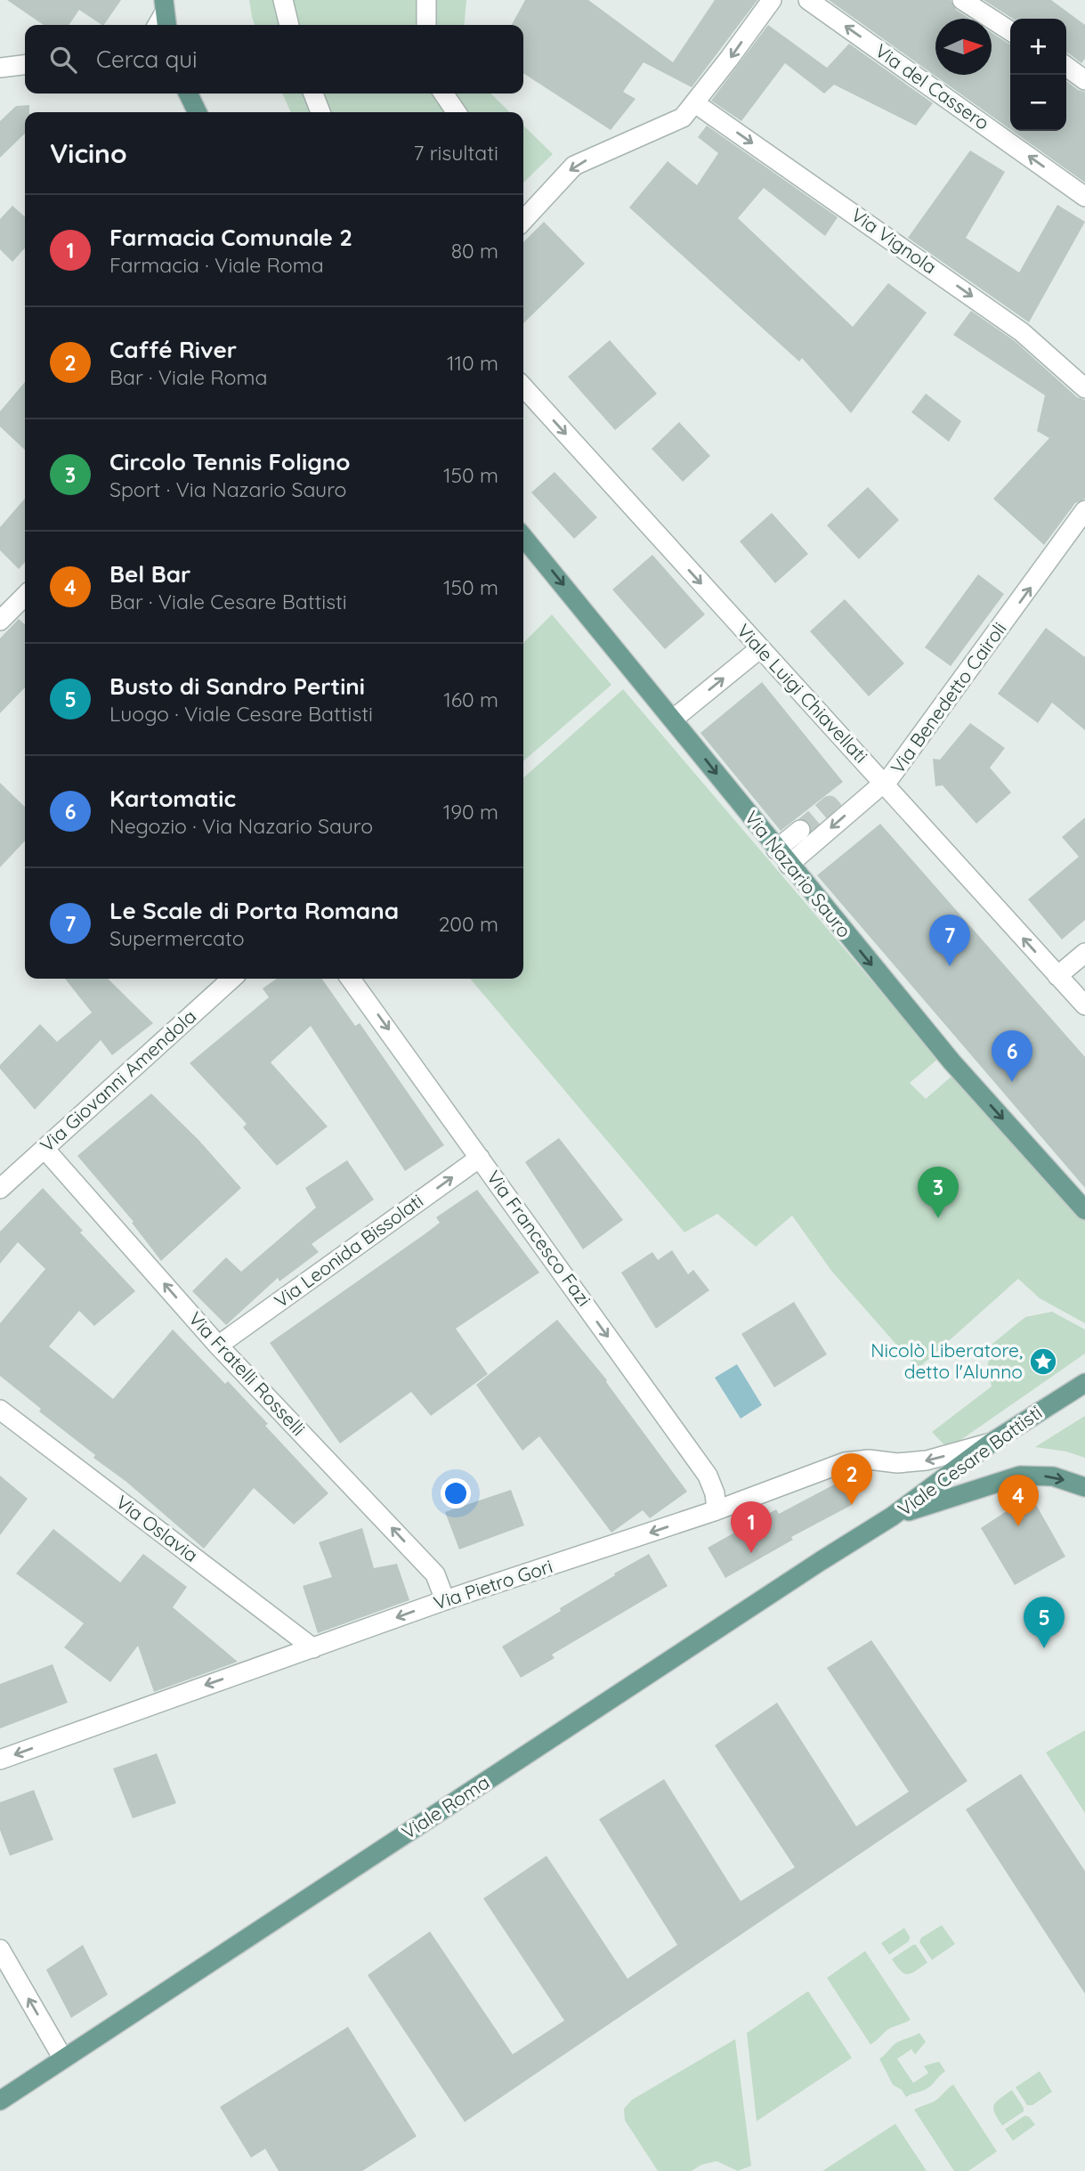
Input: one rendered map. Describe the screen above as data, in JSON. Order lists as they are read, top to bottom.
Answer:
{
  "streets": {
    "main road": ["Via Nazario Sauro", "Viale Cesare Battisti", "Viale Roma"],
    "street": [
      "Via del Cassero",
      "Via Vignola",
      "Viale Luigi Chiavellati",
      "Via Benedetto Cairoli",
      "Via Giovanni Amendola",
      "Via Francesco Fazi",
      "Via Leonida Bissolati",
      "Via Fratelli Rosselli",
      "Via Oslavia",
      "Via Pietro Gori"
    ]
  },
  "crossings": [
    ["Viale Luigi Chiavellati", "Via Benedetto Cairoli"],
    ["Via Benedetto Cairoli", "Via Nazario Sauro"],
    ["Via Giovanni Amendola", "Via Fratelli Rosselli"],
    ["Via Francesco Fazi", "Via Leonida Bissolati"],
    ["Via Francesco Fazi", "Via Pietro Gori"],
    ["Via Leonida Bissolati", "Via Fratelli Rosselli"],
    ["Via Fratelli Rosselli", "Via Pietro Gori"],
    ["Viale Cesare Battisti", "Via Pietro Gori"],
    ["Viale Cesare Battisti", "Viale Roma"],
    ["Via Oslavia", "Via Pietro Gori"]
  ],
  "one_way": [
    "Via del Cassero",
    "Via Vignola",
    "Via Nazario Sauro",
    "Via Francesco Fazi",
    "Via Leonida Bissolati",
    "Via Fratelli Rosselli",
    "Via Pietro Gori"
  ],
  "places": {
    "place": ["Nicolò Liberatore, detto l'Alunno"]
  },
  "north": "right",
  "page": {
    "map_buttons": ["+", "−"],
    "search": "Cerca qui",
    "heading": ["Vicino", "7 risultati"],
    "list": [
      {
        "mark": "1",
        "name": "Farmacia Comunale 2",
        "note": "Farmacia · Viale Roma",
        "value": "80 m"
      },
      {
        "mark": "2",
        "name": "Caffé River",
        "note": "Bar · Viale Roma",
        "value": "110 m"
      },
      {
        "mark": "3",
        "name": "Circolo Tennis Foligno",
        "note": "Sport · Via Nazario Sauro",
        "value": "150 m"
      },
      {
        "mark": "4",
        "name": "Bel Bar",
        "note": "Bar · Viale Cesare Battisti",
        "value": "150 m"
      },
      {
        "mark": "5",
        "name": "Busto di Sandro Pertini",
        "note": "Luogo · Viale Cesare Battisti",
        "value": "160 m"
      },
      {
        "mark": "6",
        "name": "Kartomatic",
        "note": "Negozio · Via Nazario Sauro",
        "value": "190 m"
      },
      {
        "mark": "7",
        "name": "Le Scale di Porta Romana",
        "note": "Supermercato",
        "value": "200 m"
      }
    ],
    "pins": [
      "7",
      "6",
      "3",
      "2",
      "4",
      "1",
      "5"
    ]
  }
}
